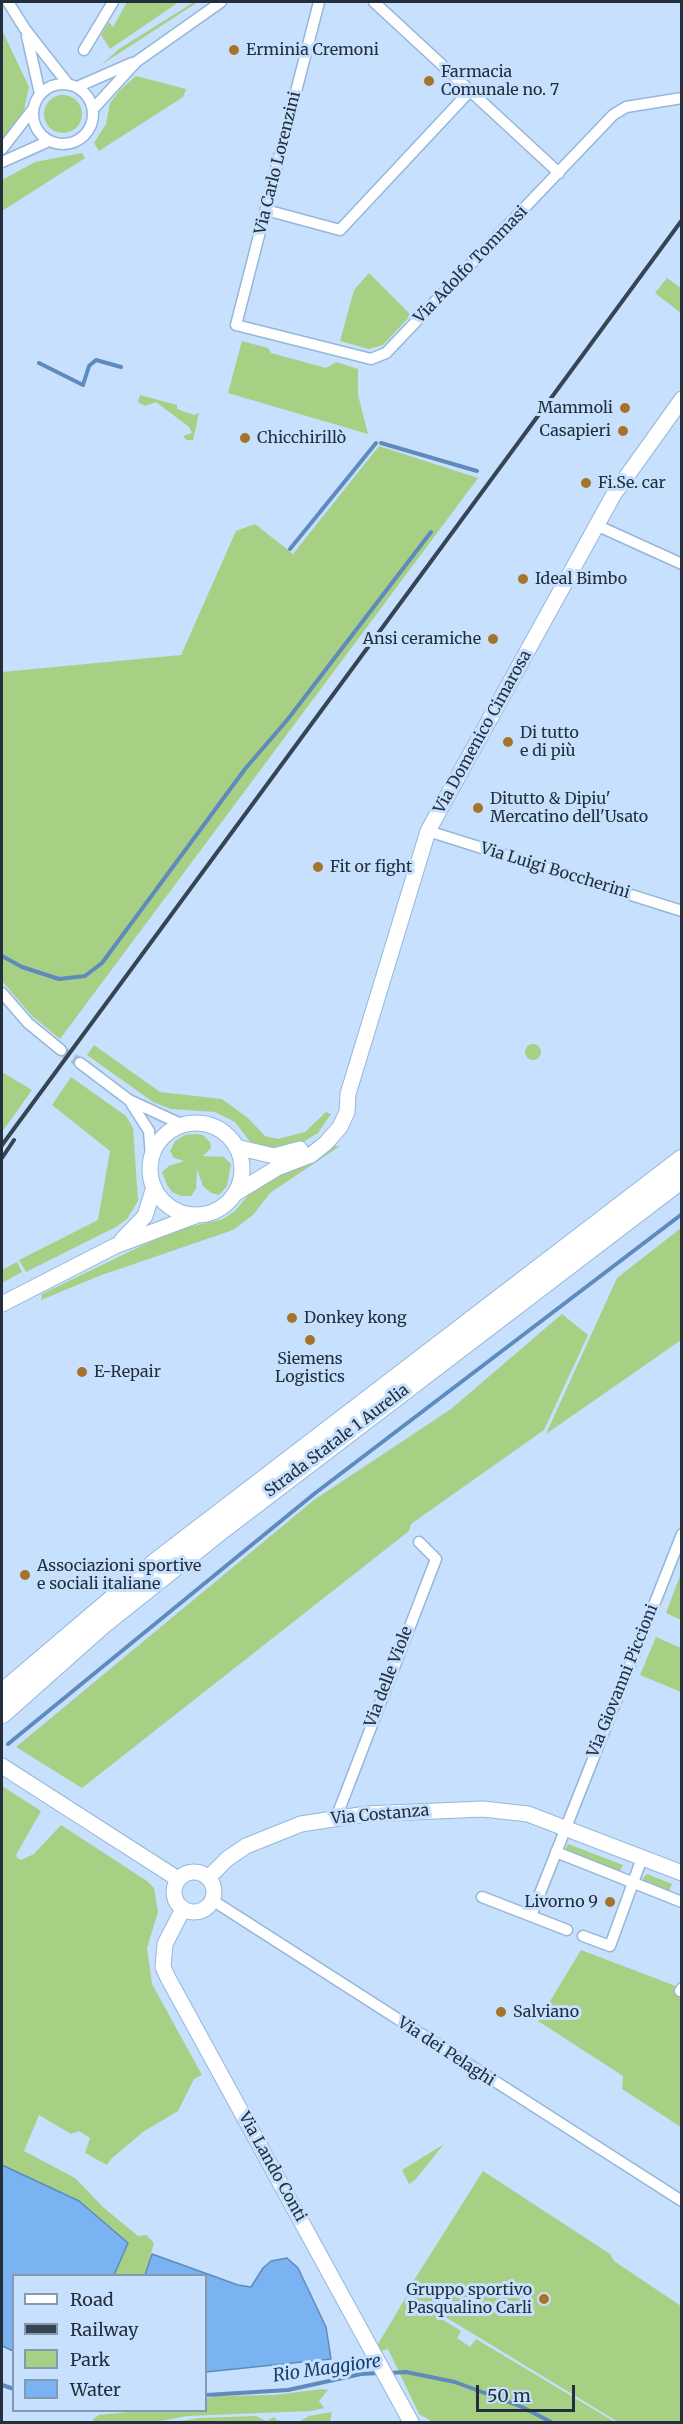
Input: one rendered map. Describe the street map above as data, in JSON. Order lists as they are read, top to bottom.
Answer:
{
  "streets": {
    "highway": ["Strada Statale 1 Aurelia"],
    "street": [
      "Via Carlo Lorenzini",
      "Via Adolfo Tommasi",
      "Via Domenico Cimarosa",
      "Via Luigi Boccherini",
      "Via delle Viole",
      "Via Giovanni Piccioni",
      "Via Costanza",
      "Via dei Pelaghi",
      "Via Lando Conti"
    ]
  },
  "crossings": [
    ["Via Carlo Lorenzini", "Via Adolfo Tommasi"],
    ["Via Domenico Cimarosa", "Via Luigi Boccherini"],
    ["Via delle Viole", "Via Costanza"],
    ["Via Giovanni Piccioni", "Via Costanza"],
    ["Via Costanza", "Via dei Pelaghi"],
    ["Via Costanza", "Via Lando Conti"],
    ["Via dei Pelaghi", "Via Lando Conti"]
  ],
  "water": ["Rio Maggiore"],
  "places": [
    "Erminia Cremoni",
    "Farmacia Comunale no. 7",
    "Mammoli",
    "Casapieri",
    "Chicchirillò",
    "Fi.Se. car",
    "Ideal Bimbo",
    "Ansi ceramiche",
    "Di tutto e di più",
    "Ditutto & Dipiu' Mercatino dell'Usato",
    "Fit or fight",
    "Donkey kong",
    "Siemens Logistics",
    "E-Repair",
    "Associazioni sportive e sociali italiane",
    "Livorno 9",
    "Salviano",
    "Gruppo sportivo Pasqualino Carli"
  ],
  "legend": [
    "Road",
    "Railway",
    "Park",
    "Water"
  ],
  "scale_bar": "50 m"
}
